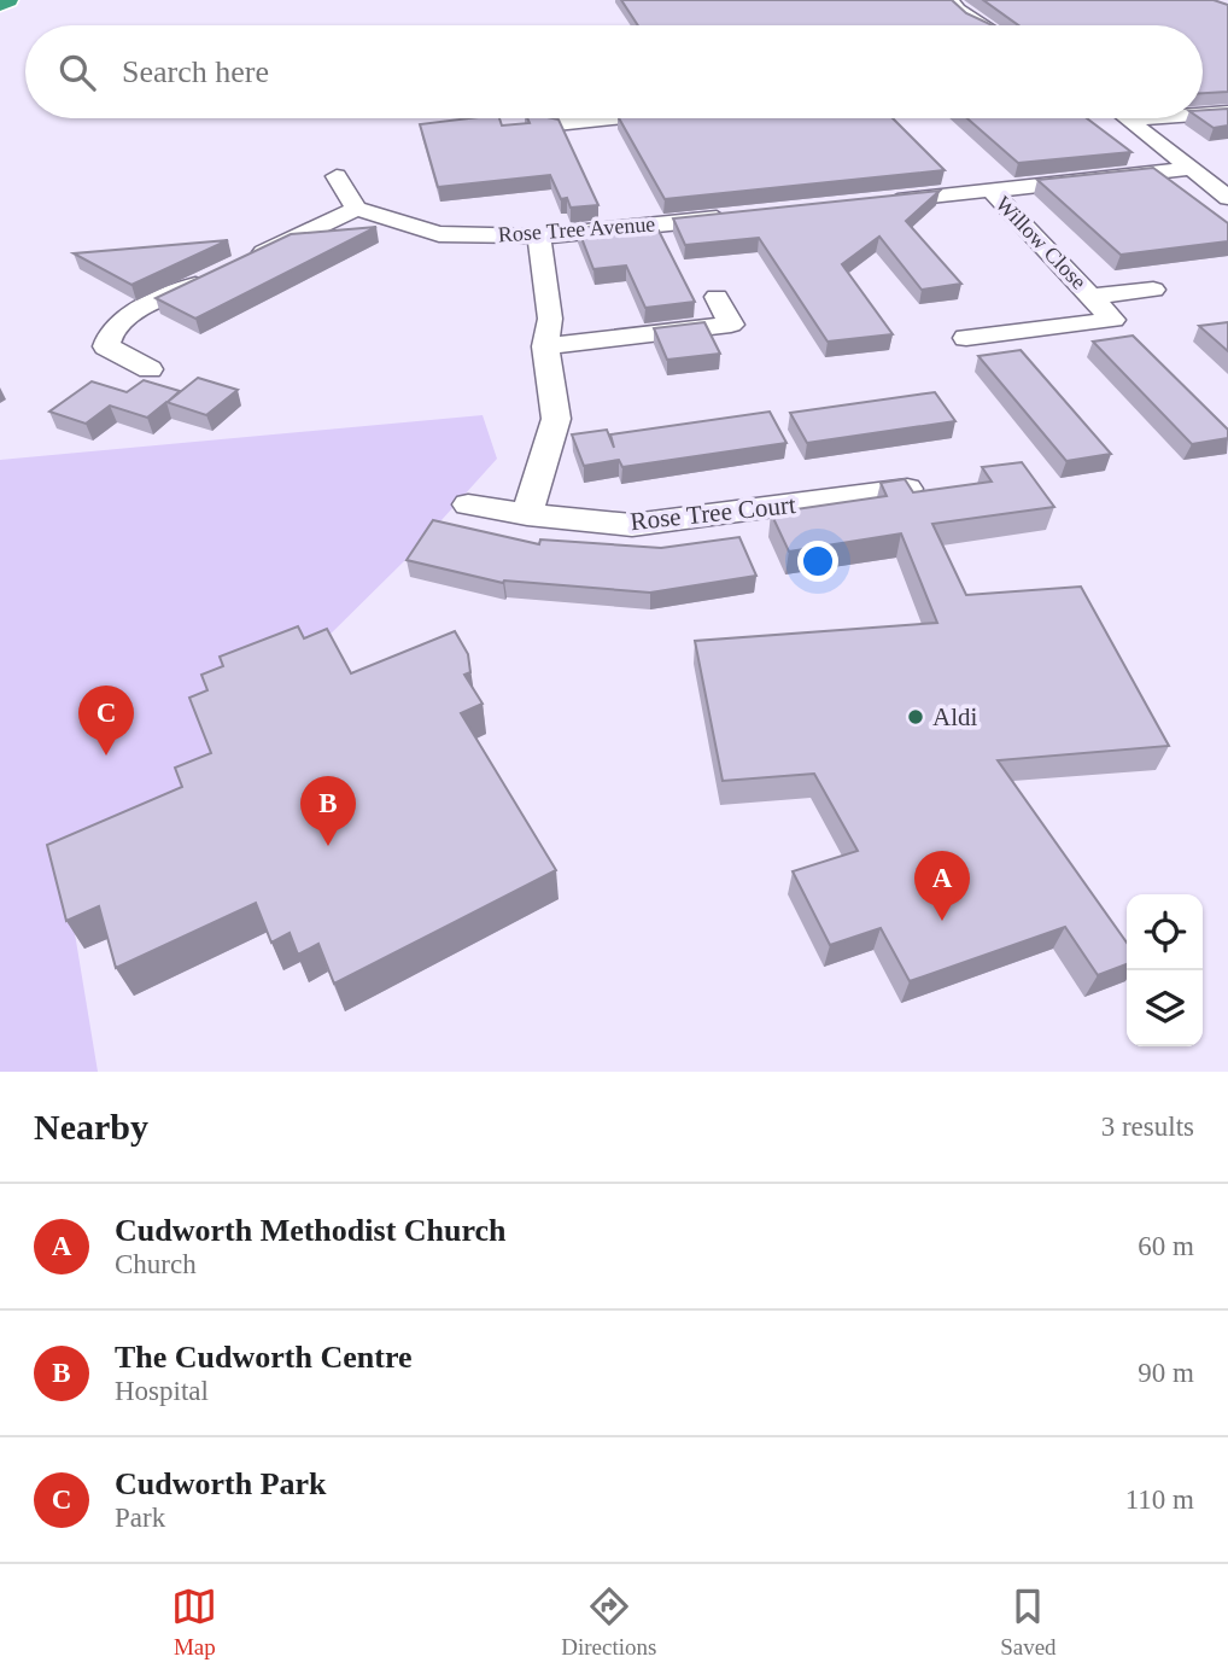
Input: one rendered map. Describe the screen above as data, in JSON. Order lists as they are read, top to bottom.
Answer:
{
  "streets": {
    "street": ["Rose Tree Avenue", "Willow Close", "Rose Tree Court"]
  },
  "places": ["Aldi"],
  "page": {
    "search": "Search here",
    "pins": ["C", "B", "A"],
    "heading": ["Nearby", "3 results"],
    "list": [
      {
        "mark": "A",
        "name": "Cudworth Methodist Church",
        "note": "Church",
        "value": "60 m"
      },
      {
        "mark": "B",
        "name": "The Cudworth Centre",
        "note": "Hospital",
        "value": "90 m"
      },
      {
        "mark": "C",
        "name": "Cudworth Park",
        "note": "Park",
        "value": "110 m"
      }
    ],
    "nav": ["Map", "Directions", "Saved"]
  }
}
